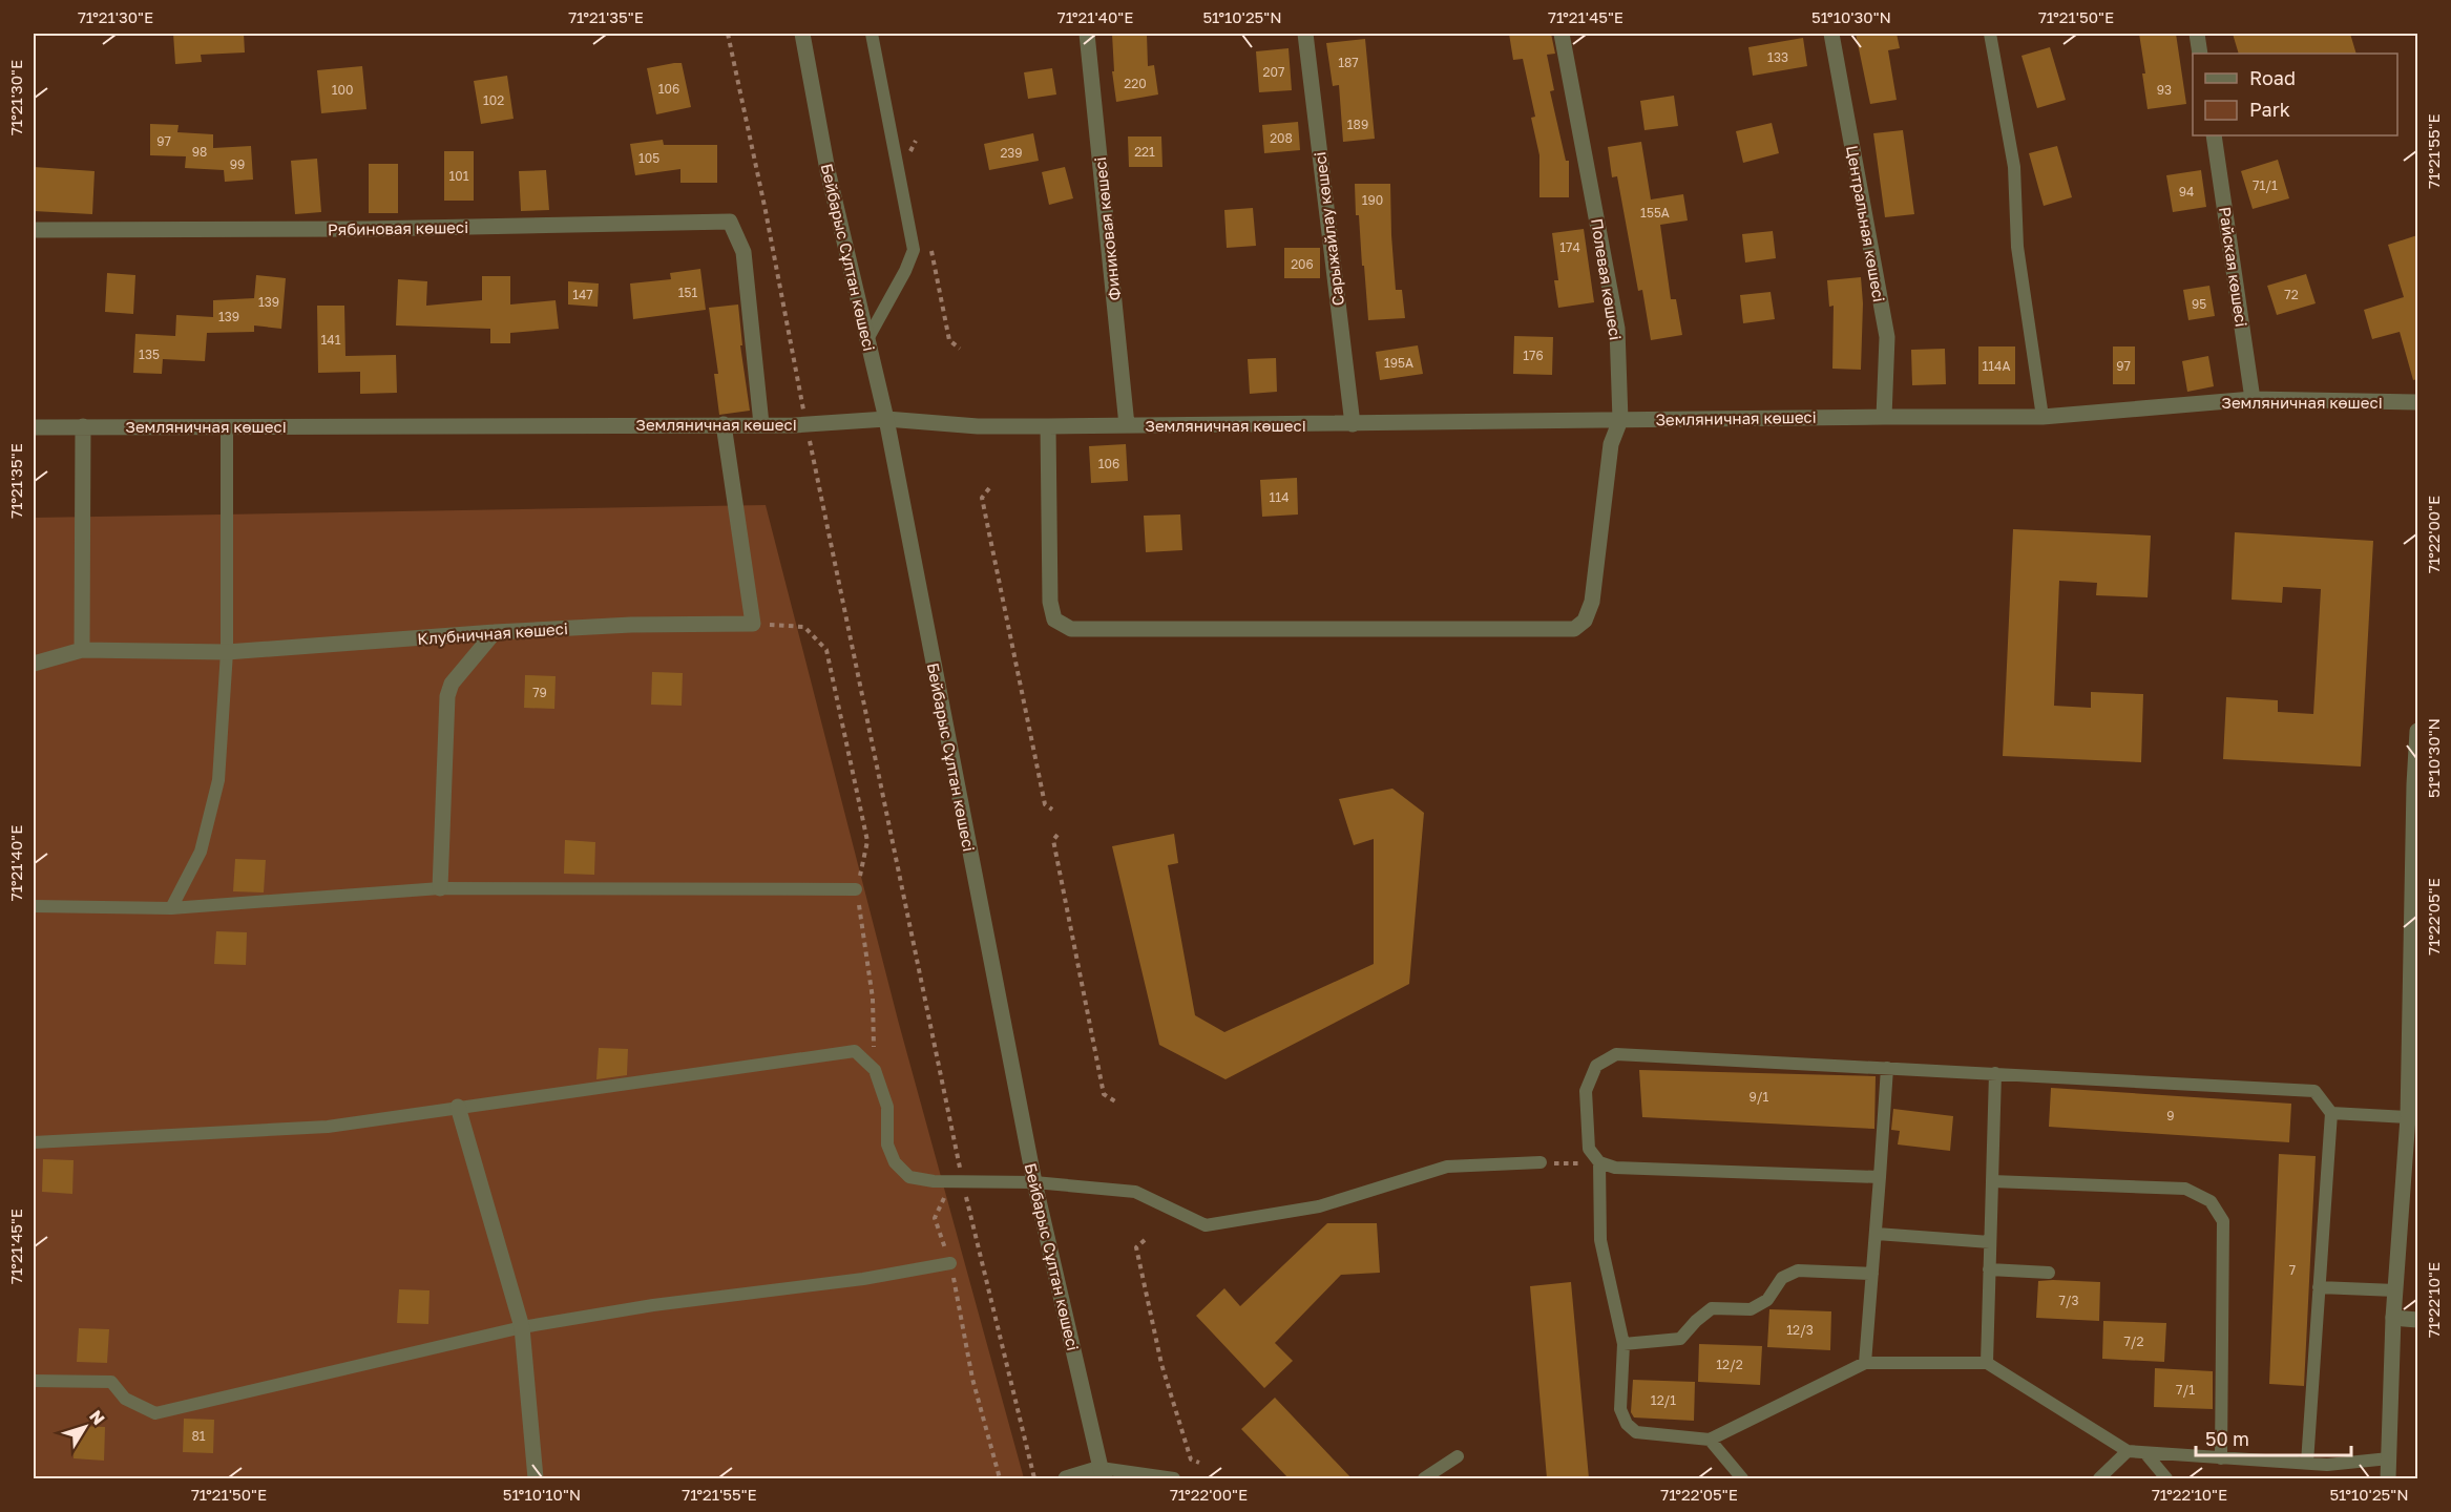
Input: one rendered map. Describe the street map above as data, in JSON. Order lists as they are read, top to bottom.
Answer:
{
  "streets": {
    "street": [
      "Центральная көшесі",
      "Рябиновая көшесі",
      "Финиковая көшесі",
      "Сарыжайлау көшесі",
      "Бейбарыс Сұлтан көшесі",
      "Райская көшесі",
      "Полевая көшесі",
      "Земляничная көшесі",
      "Клубничная көшесі"
    ]
  },
  "crossings": [
    ["Центральная көшесі", "Земляничная көшесі"],
    ["Рябиновая көшесі", "Земляничная көшесі"],
    ["Финиковая көшесі", "Земляничная көшесі"],
    ["Сарыжайлау көшесі", "Земляничная көшесі"],
    ["Бейбарыс Сұлтан көшесі", "Земляничная көшесі"],
    ["Райская көшесі", "Земляничная көшесі"],
    ["Полевая көшесі", "Земляничная көшесі"]
  ],
  "house_numbers": [
    "133",
    "187",
    "207",
    "220",
    "106",
    "100",
    "93",
    "102",
    "189",
    "208",
    "97",
    "98",
    "221",
    "239",
    "105",
    "99",
    "101",
    "71/1",
    "94",
    "190",
    "155А",
    "174",
    "206",
    "151",
    "147",
    "72",
    "139",
    "95",
    "139",
    "141",
    "135",
    "176",
    "195А",
    "114А",
    "97",
    "106",
    "114",
    "79",
    "9/1",
    "9",
    "7",
    "7/3",
    "12/3",
    "7/2",
    "12/2",
    "7/1",
    "12/1",
    "81"
  ],
  "legend": ["Road", "Park"],
  "scale_bar": "50 m",
  "north": "top right",
  "coordinates": [
    "71°21'30\"E",
    "71°21'35\"E",
    "71°21'40\"E",
    "51°10'25\"N",
    "71°21'45\"E",
    "51°10'30\"N",
    "71°21'50\"E",
    "71°21'55\"E",
    "71°22'00\"E",
    "71°22'05\"E",
    "71°22'10\"E",
    "51°10'10\"N"
  ]
}
